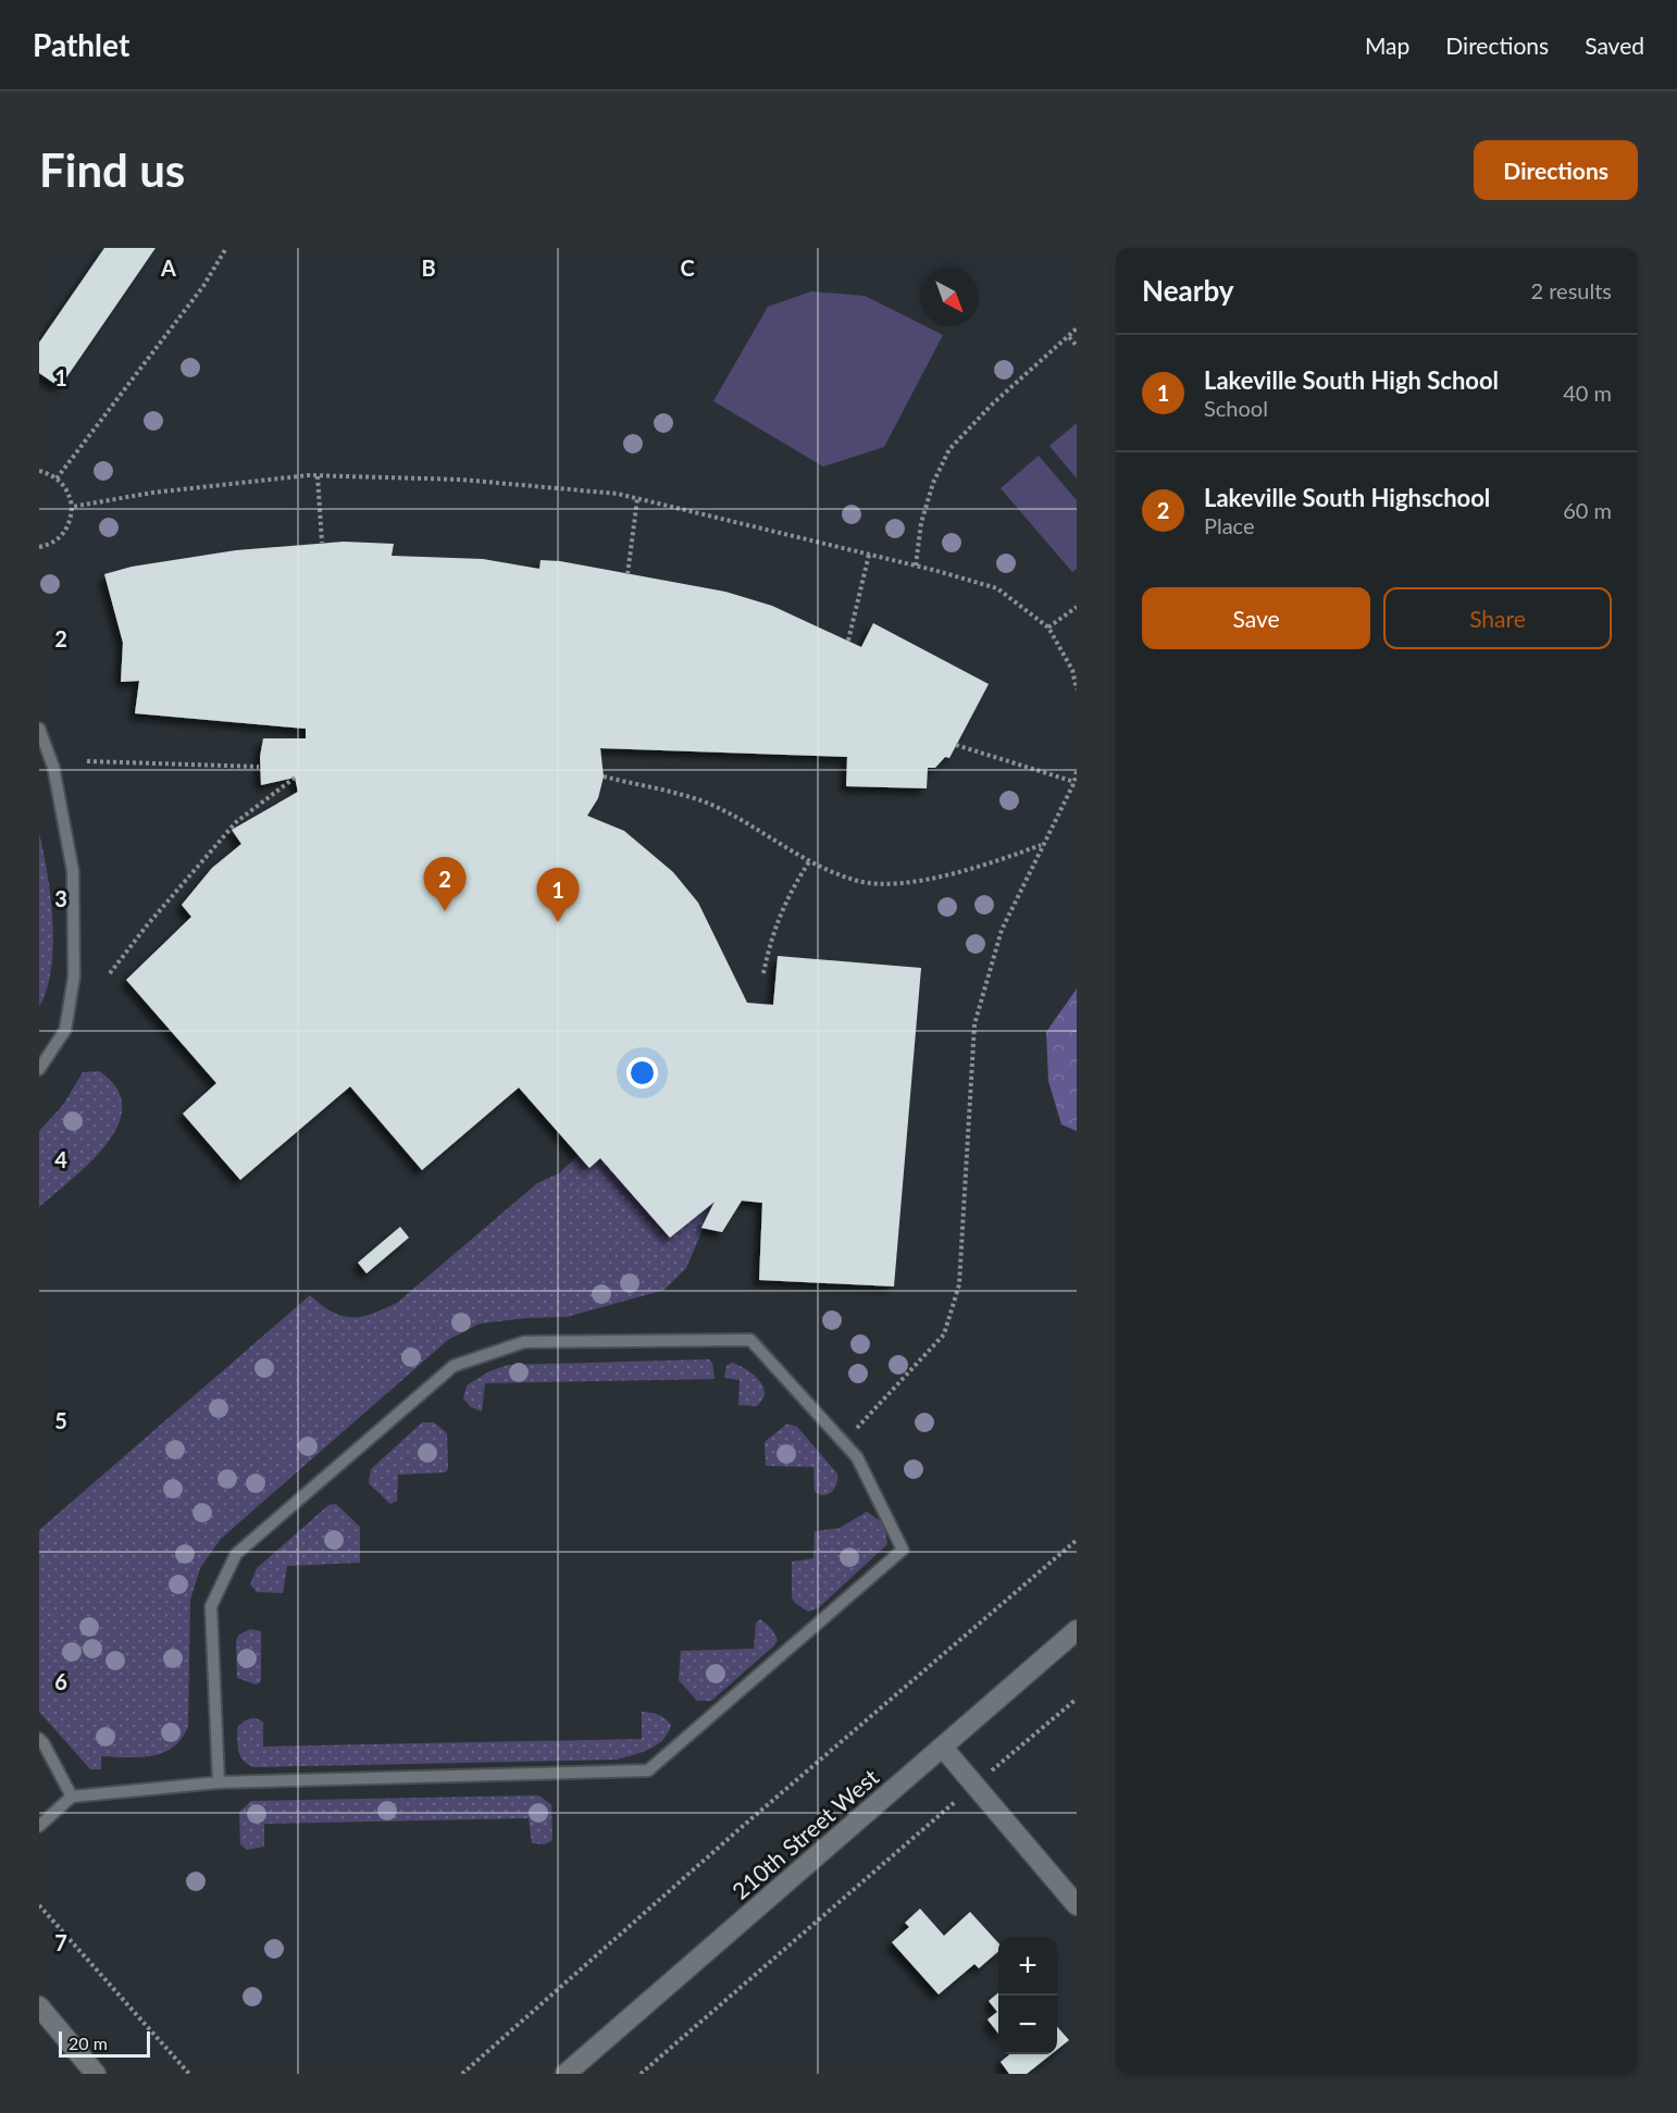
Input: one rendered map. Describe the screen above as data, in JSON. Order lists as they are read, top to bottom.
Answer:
{
  "streets": {
    "street": ["210th Street West"]
  },
  "scale_bar": "20 m",
  "north": "bottom right",
  "page": {
    "header": "Pathlet",
    "nav": ["Map", "Directions", "Saved"],
    "buttons": [
      "Directions",
      ["Save", "Share"]
    ],
    "title": "Find us",
    "heading": ["Nearby", "2 results"],
    "list": [
      {
        "mark": "1",
        "name": "Lakeville South High School",
        "note": "School",
        "value": "40 m"
      },
      {
        "mark": "2",
        "name": "Lakeville South Highschool",
        "note": "Place",
        "value": "60 m"
      }
    ],
    "pins": ["2", "1"],
    "map_buttons": ["+", "−"],
    "scale": "20 m"
  },
  "grid": {
    "columns": ["A", "B", "C"],
    "rows": [
      "1",
      "2",
      "3",
      "4",
      "5",
      "6",
      "7"
    ]
  }
}
